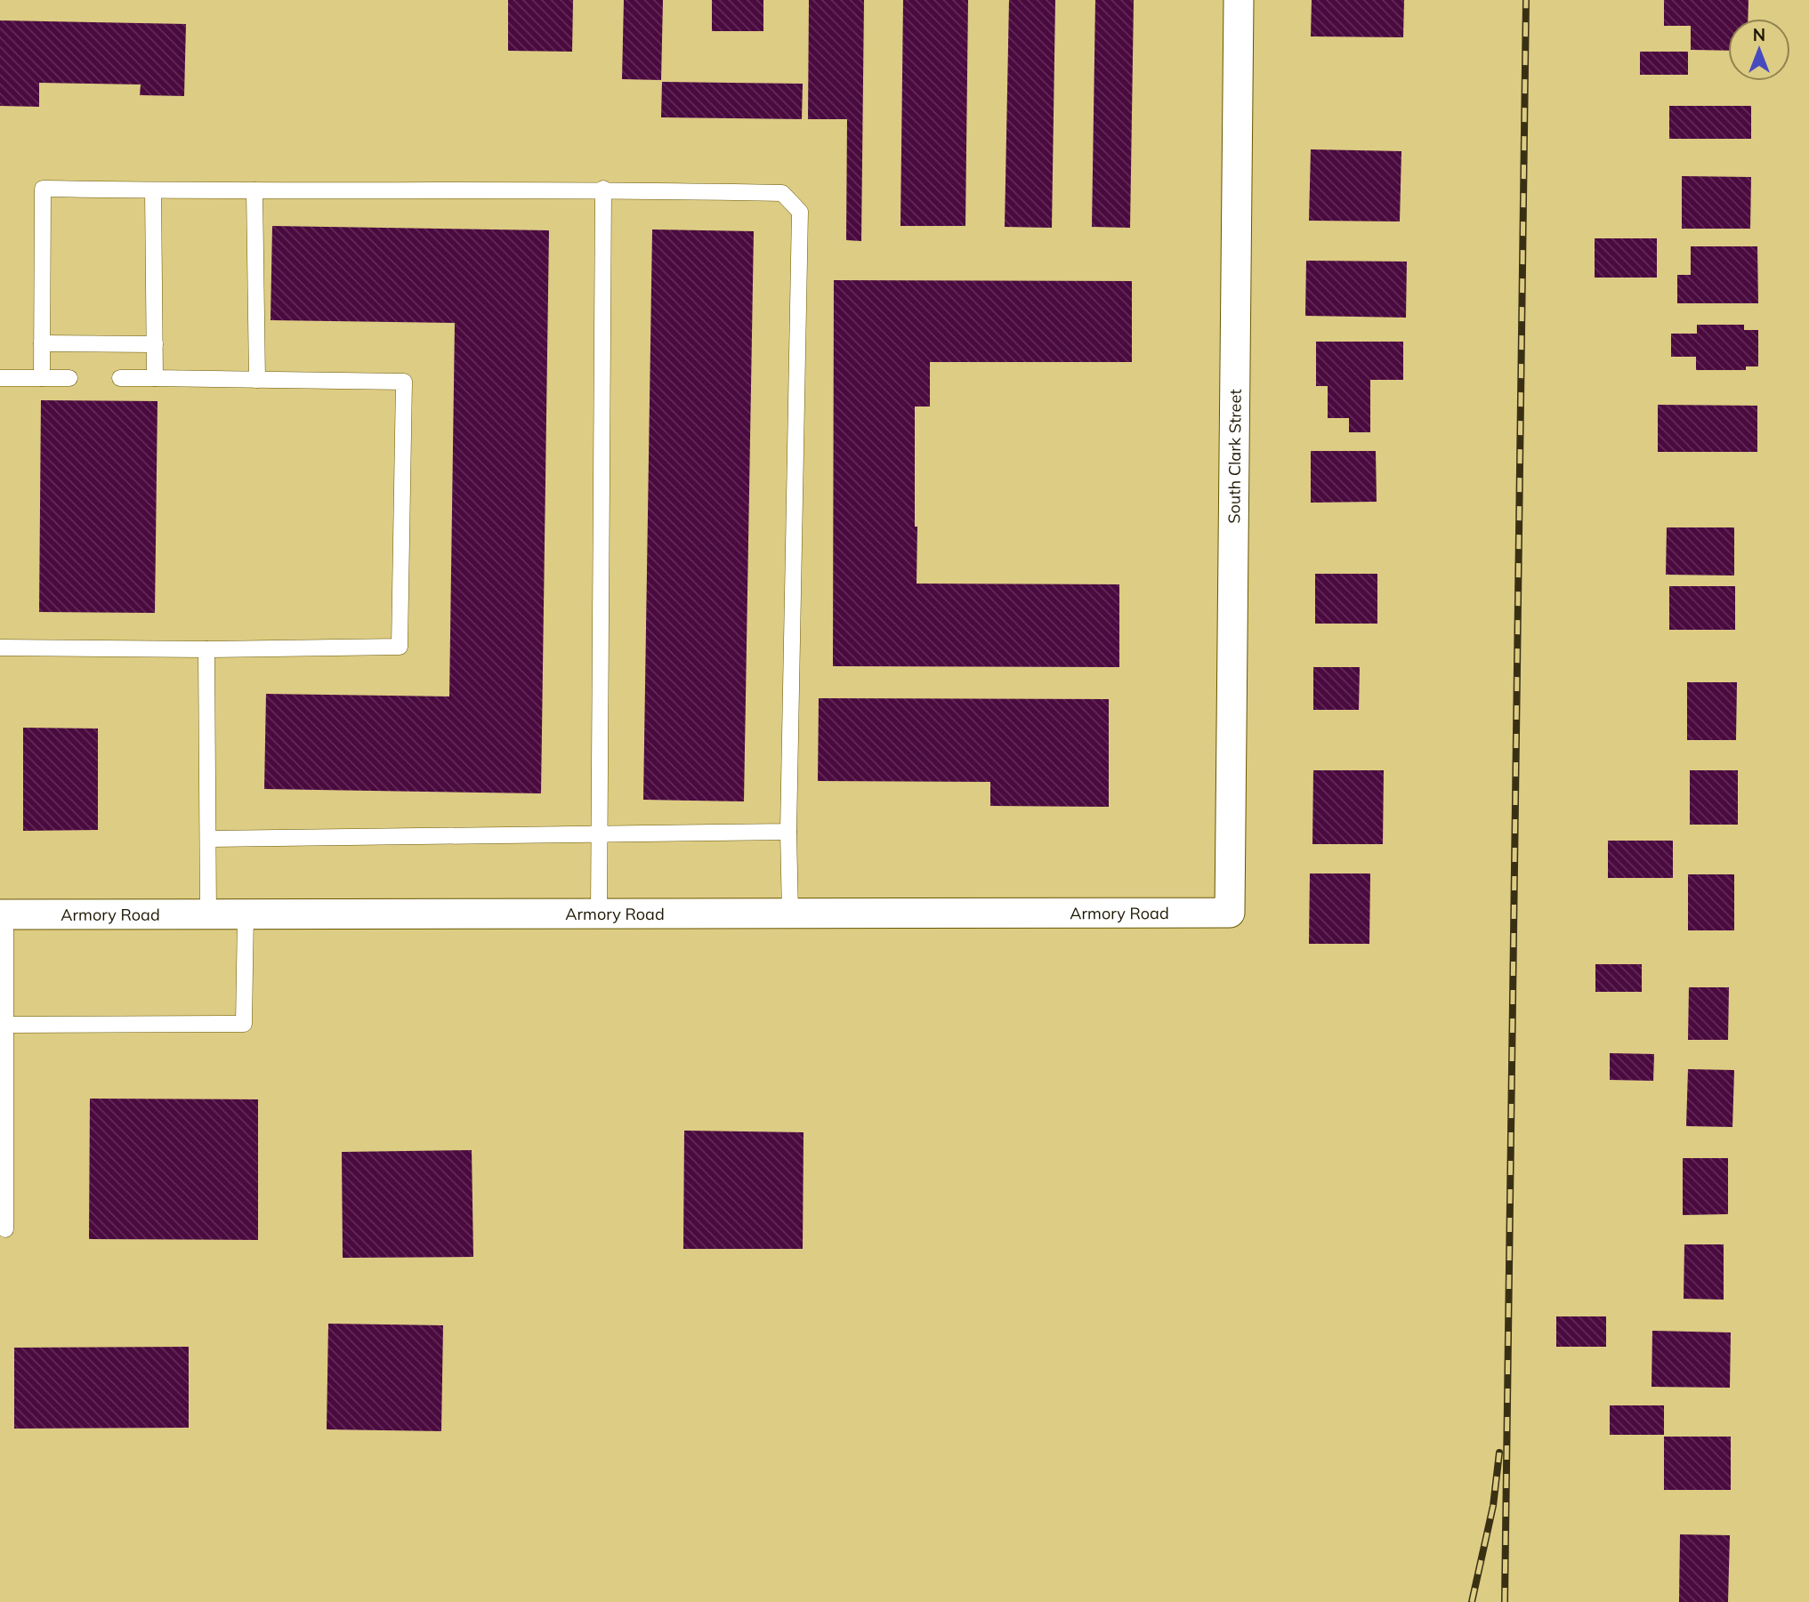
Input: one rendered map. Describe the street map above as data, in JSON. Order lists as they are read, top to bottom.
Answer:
{
  "streets": {
    "street": ["South Clark Street", "Armory Road"]
  },
  "crossings": [
    ["South Clark Street", "Armory Road"]
  ],
  "north": "top"
}
